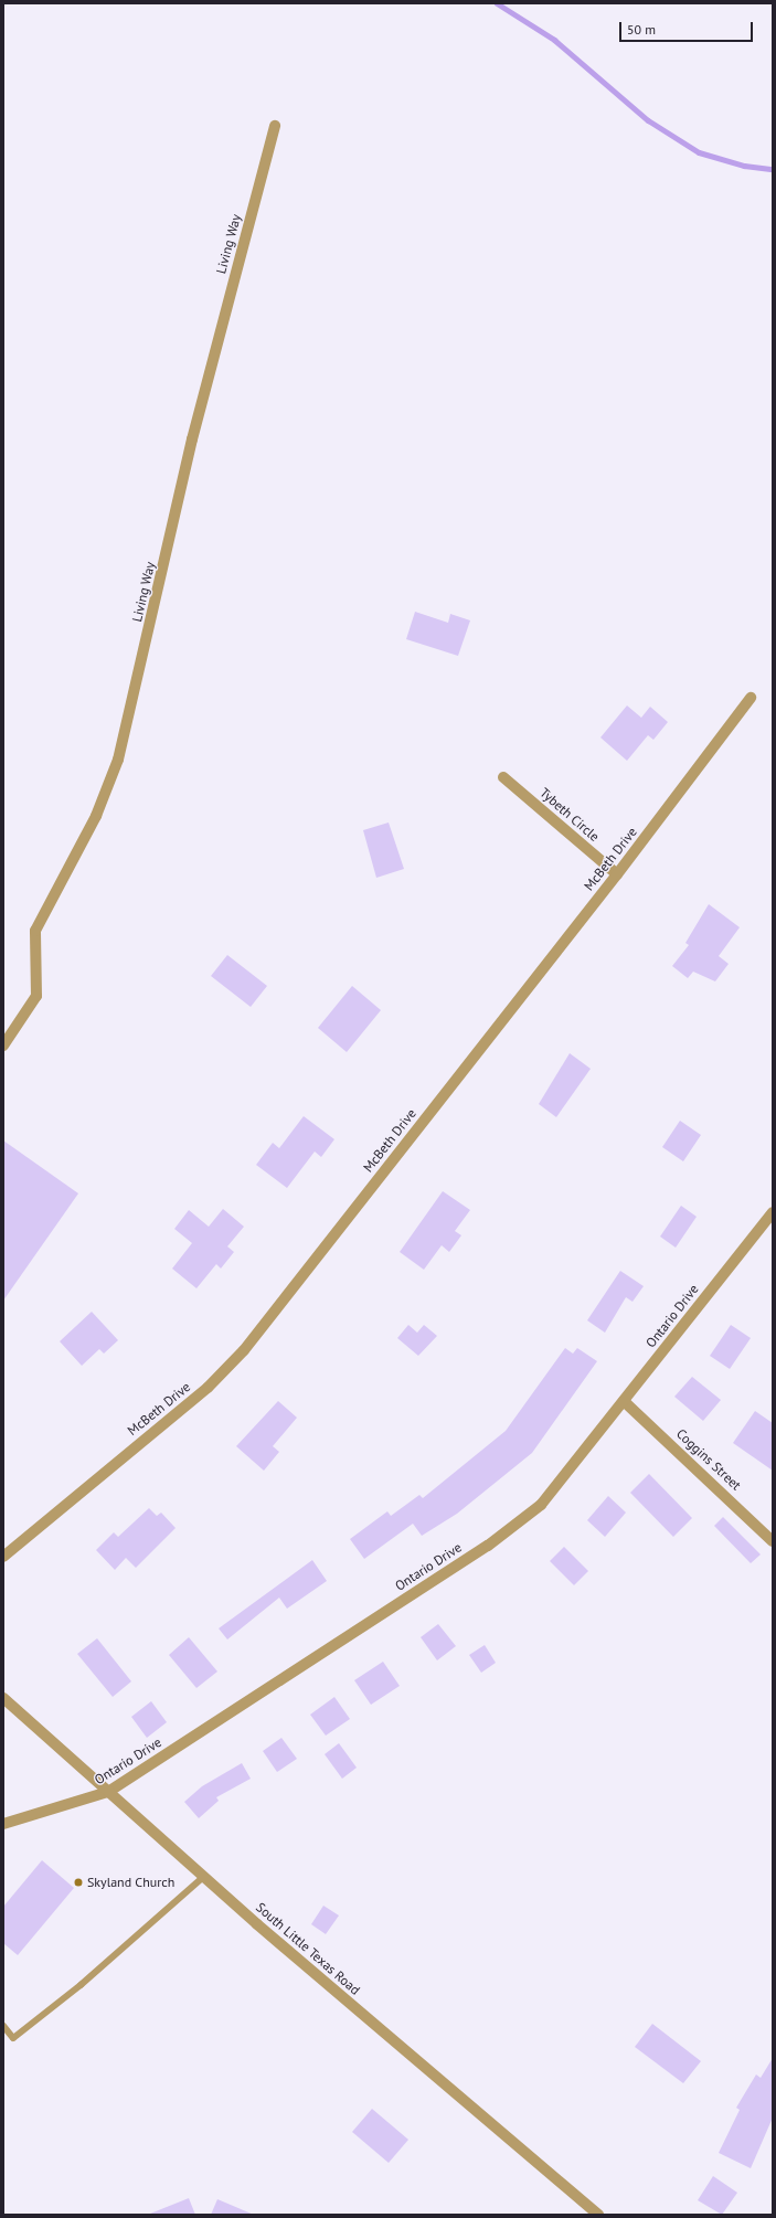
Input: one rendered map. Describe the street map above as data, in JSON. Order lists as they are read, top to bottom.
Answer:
{
  "streets": {
    "street": [
      "Living Way",
      "Tybeth Circle",
      "McBeth Drive",
      "Ontario Drive",
      "Coggins Street",
      "South Little Texas Road"
    ]
  },
  "crossings": [
    ["Tybeth Circle", "McBeth Drive"],
    ["Ontario Drive", "Coggins Street"],
    ["Ontario Drive", "South Little Texas Road"]
  ],
  "places": ["Skyland Church"],
  "scale_bar": "50 m"
}
